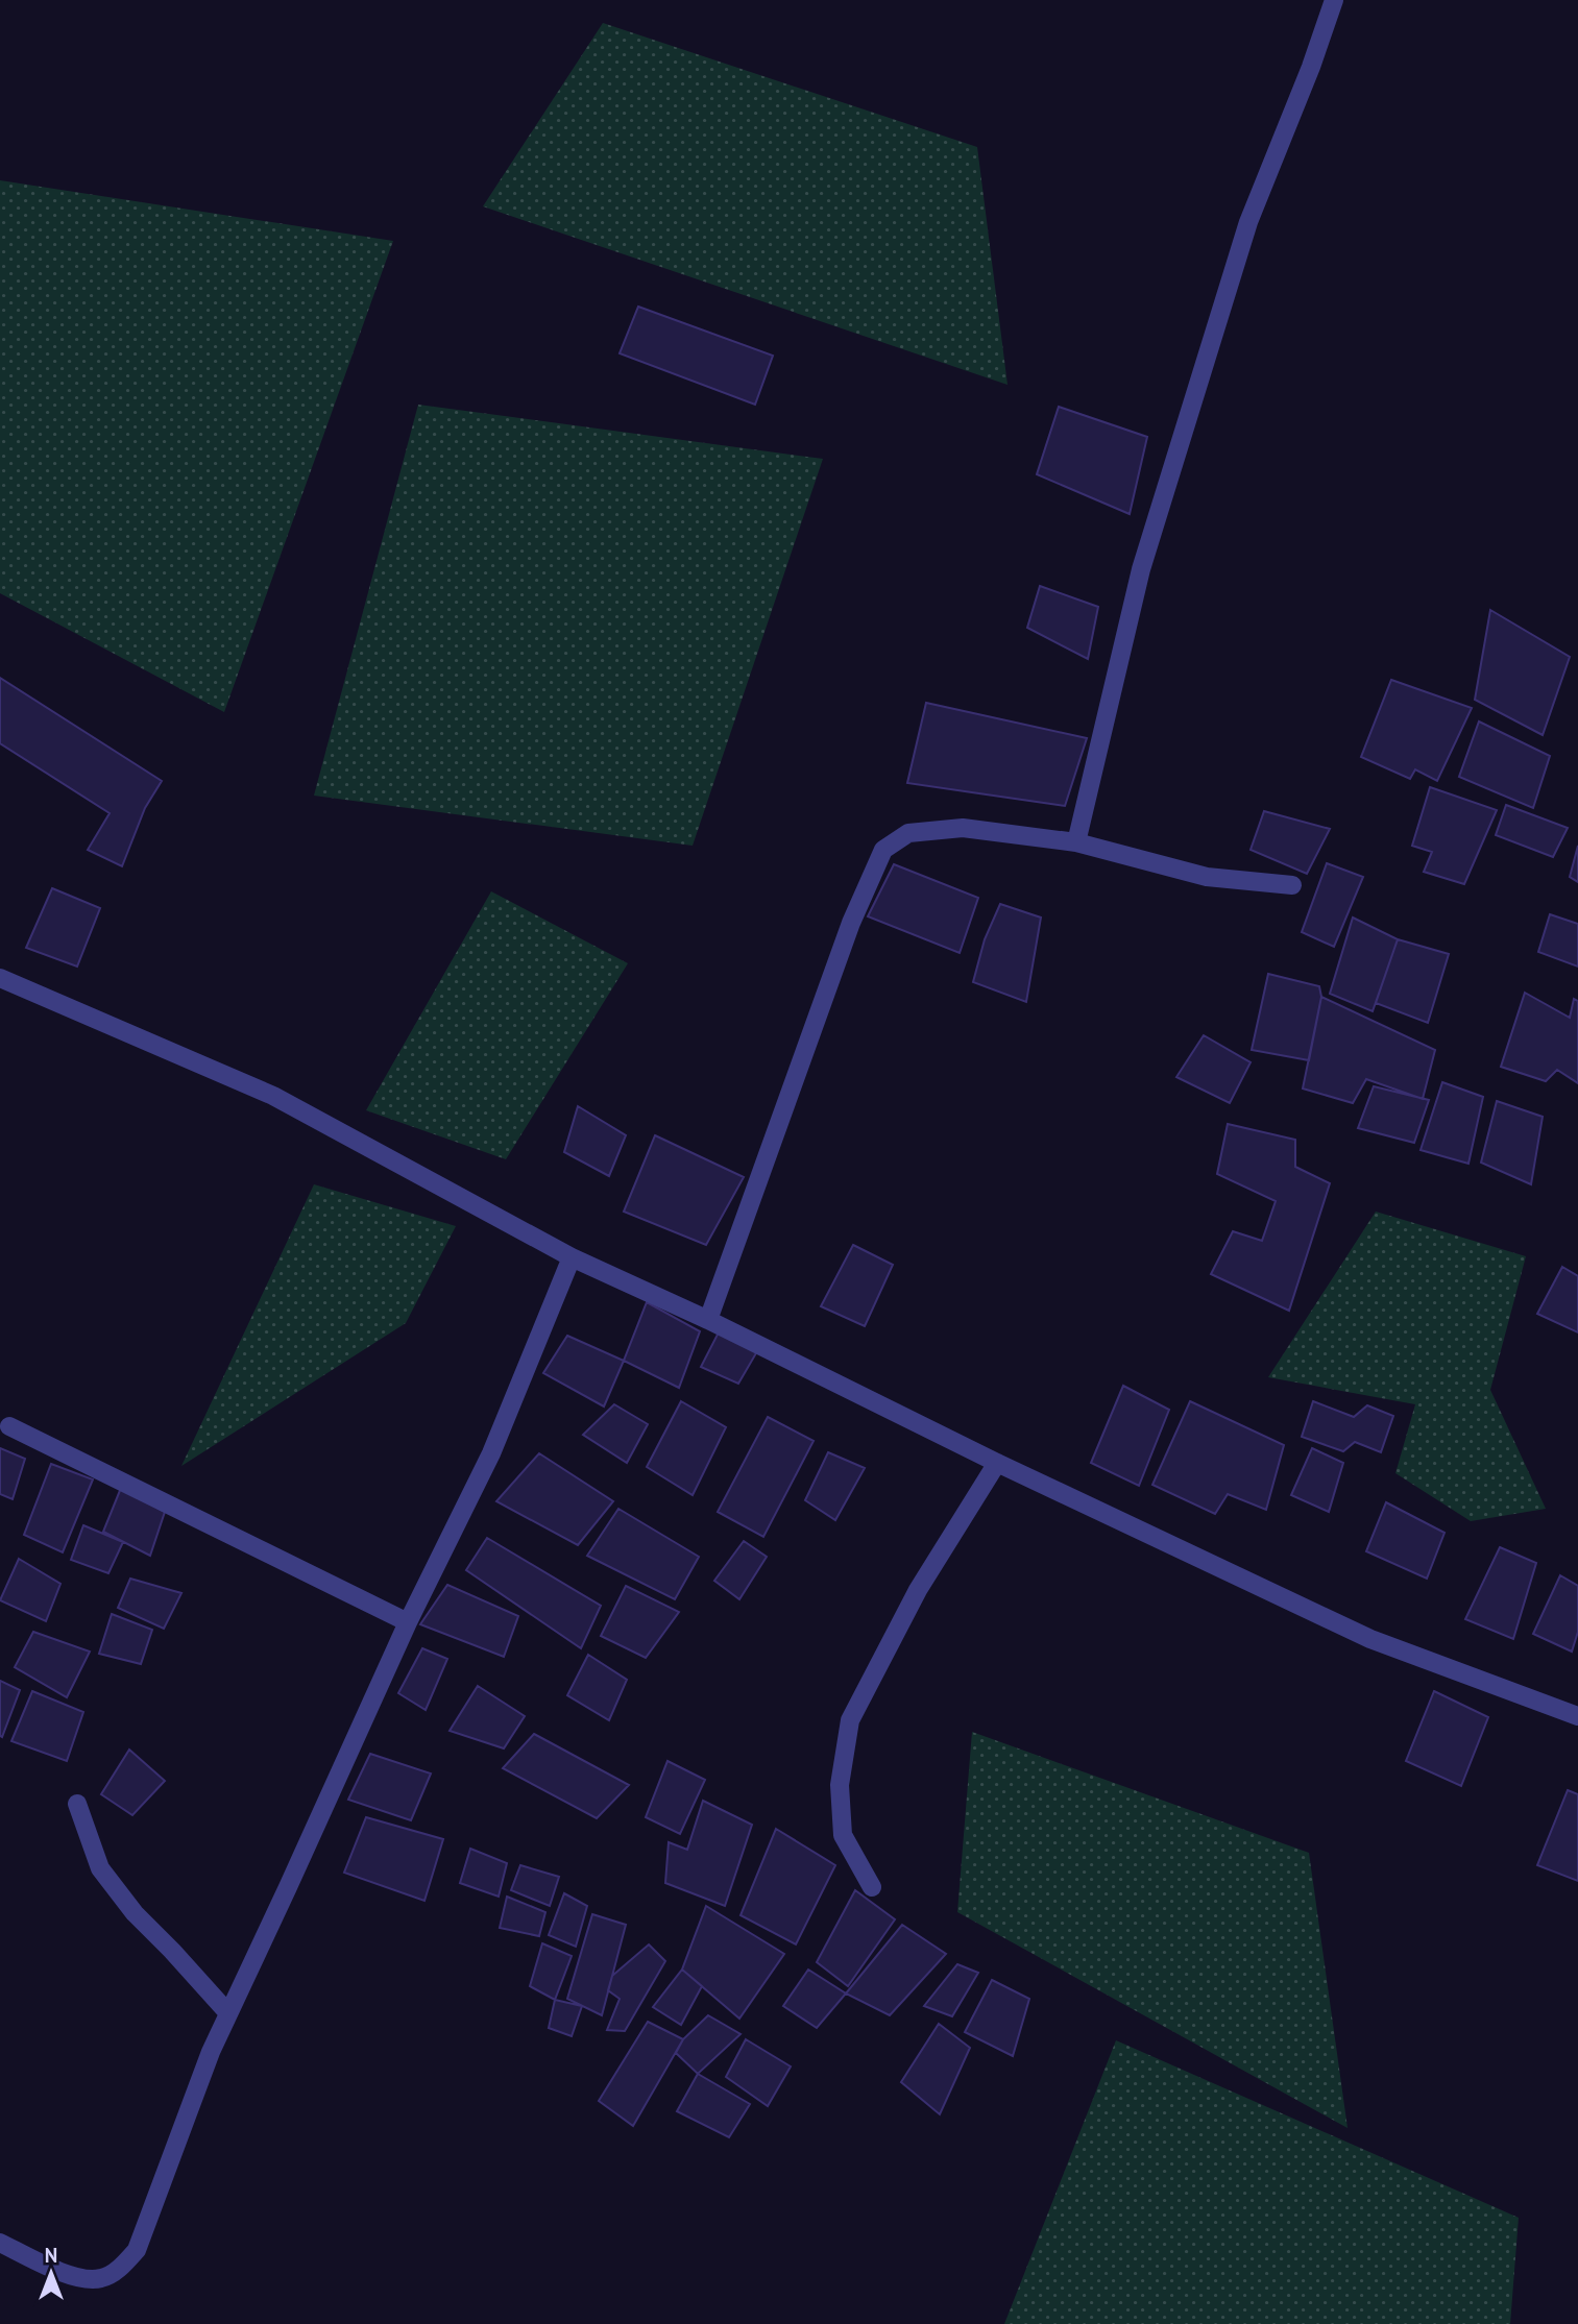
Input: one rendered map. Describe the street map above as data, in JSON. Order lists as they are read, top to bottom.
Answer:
{
  "north": "top"
}
